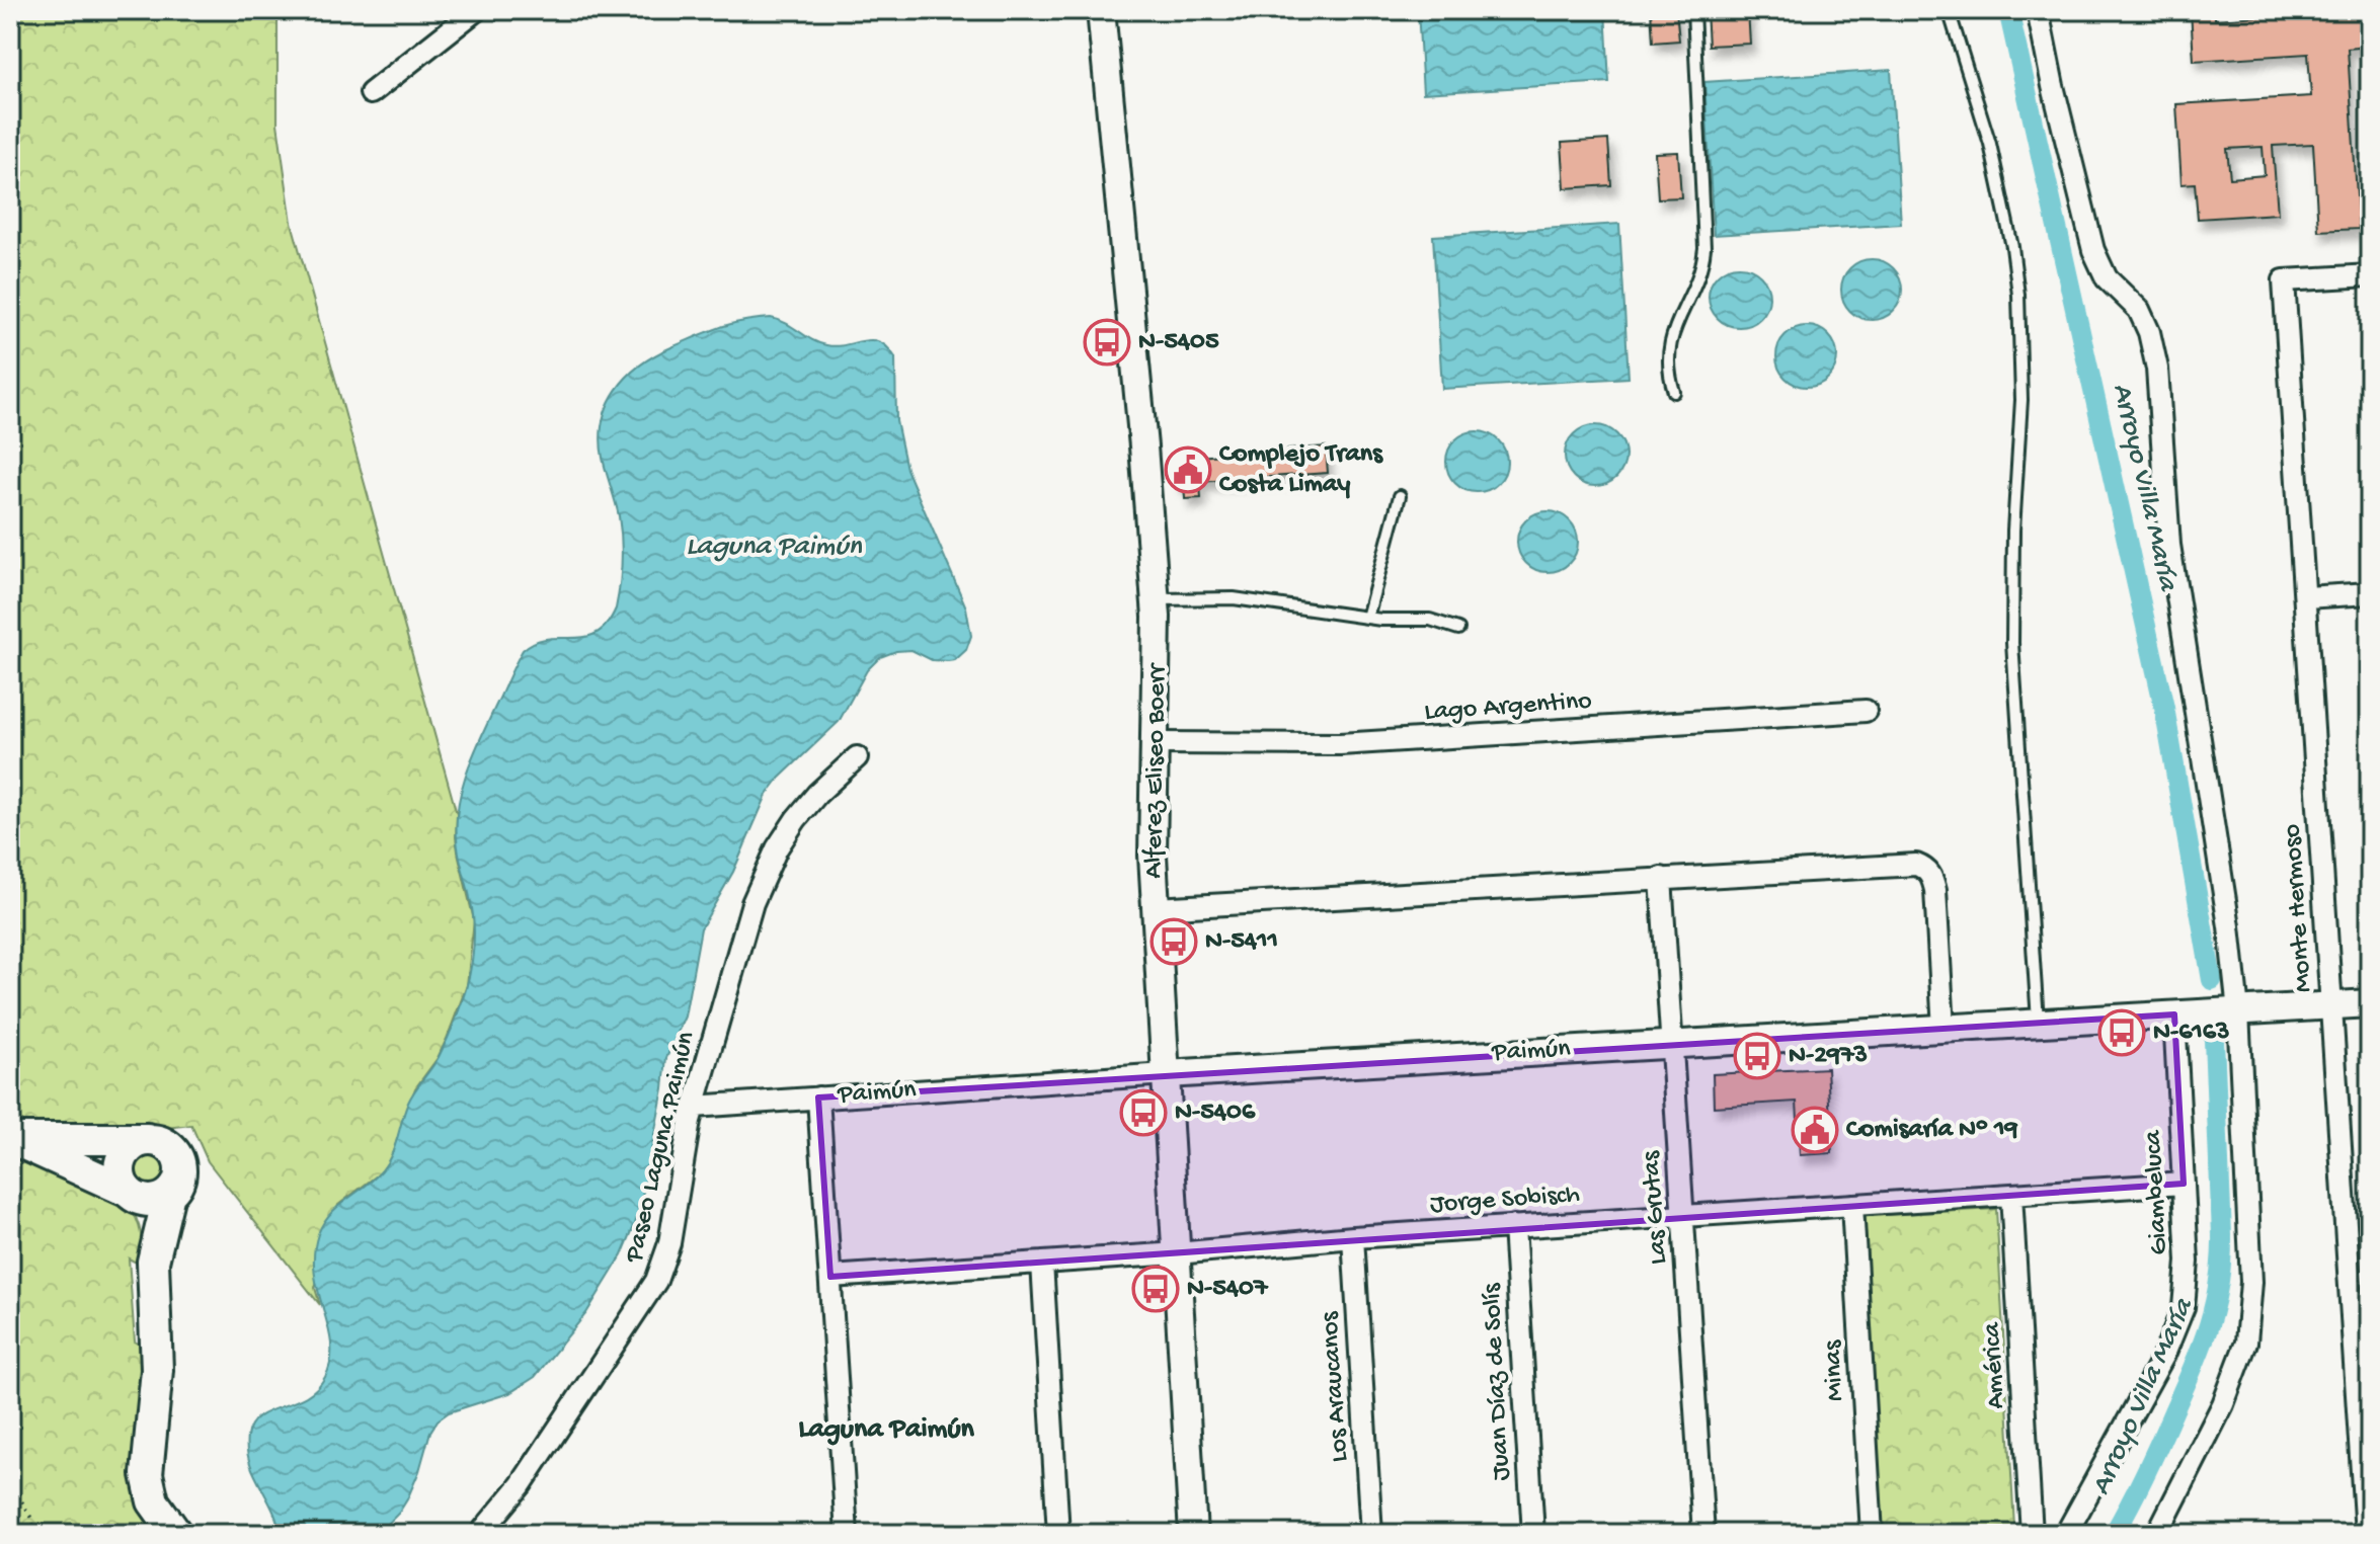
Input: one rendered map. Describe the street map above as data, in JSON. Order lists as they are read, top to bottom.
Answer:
{
  "streets": {
    "street": [
      "Lago Argentino",
      "Alferez Eliseo Boerr",
      "Monte Hermoso",
      "Paimún",
      "Paseo Laguna Paimún",
      "Giambeluca",
      "Jorge Sobisch",
      "Las Grutas",
      "América",
      "Minas",
      "Juan Díaz de Solís",
      "Los Araucanos"
    ]
  },
  "crossings": [
    ["Lago Argentino", "Alferez Eliseo Boerr"],
    ["Alferez Eliseo Boerr", "Paimún"],
    ["Alferez Eliseo Boerr", "Jorge Sobisch"],
    ["Monte Hermoso", "Paimún"],
    ["Paimún", "Paseo Laguna Paimún"],
    ["Paimún", "Giambeluca"],
    ["Paimún", "Las Grutas"],
    ["Giambeluca", "Jorge Sobisch"],
    ["Jorge Sobisch", "Las Grutas"],
    ["Jorge Sobisch", "América"],
    ["Jorge Sobisch", "Minas"],
    ["Jorge Sobisch", "Juan Díaz de Solís"],
    ["Jorge Sobisch", "Los Araucanos"]
  ],
  "districts": ["Laguna Paimún"],
  "water": ["Arroyo Villa María", "Laguna Paimún"],
  "places": {
    "bus stop": [
      "N-5405",
      "N-5411",
      "N-6163",
      "N-2973",
      "N-5406",
      "N-5407"
    ],
    "public building": ["Complejo Trans Costa Limay", "Comisaría N° 19"]
  }
}
